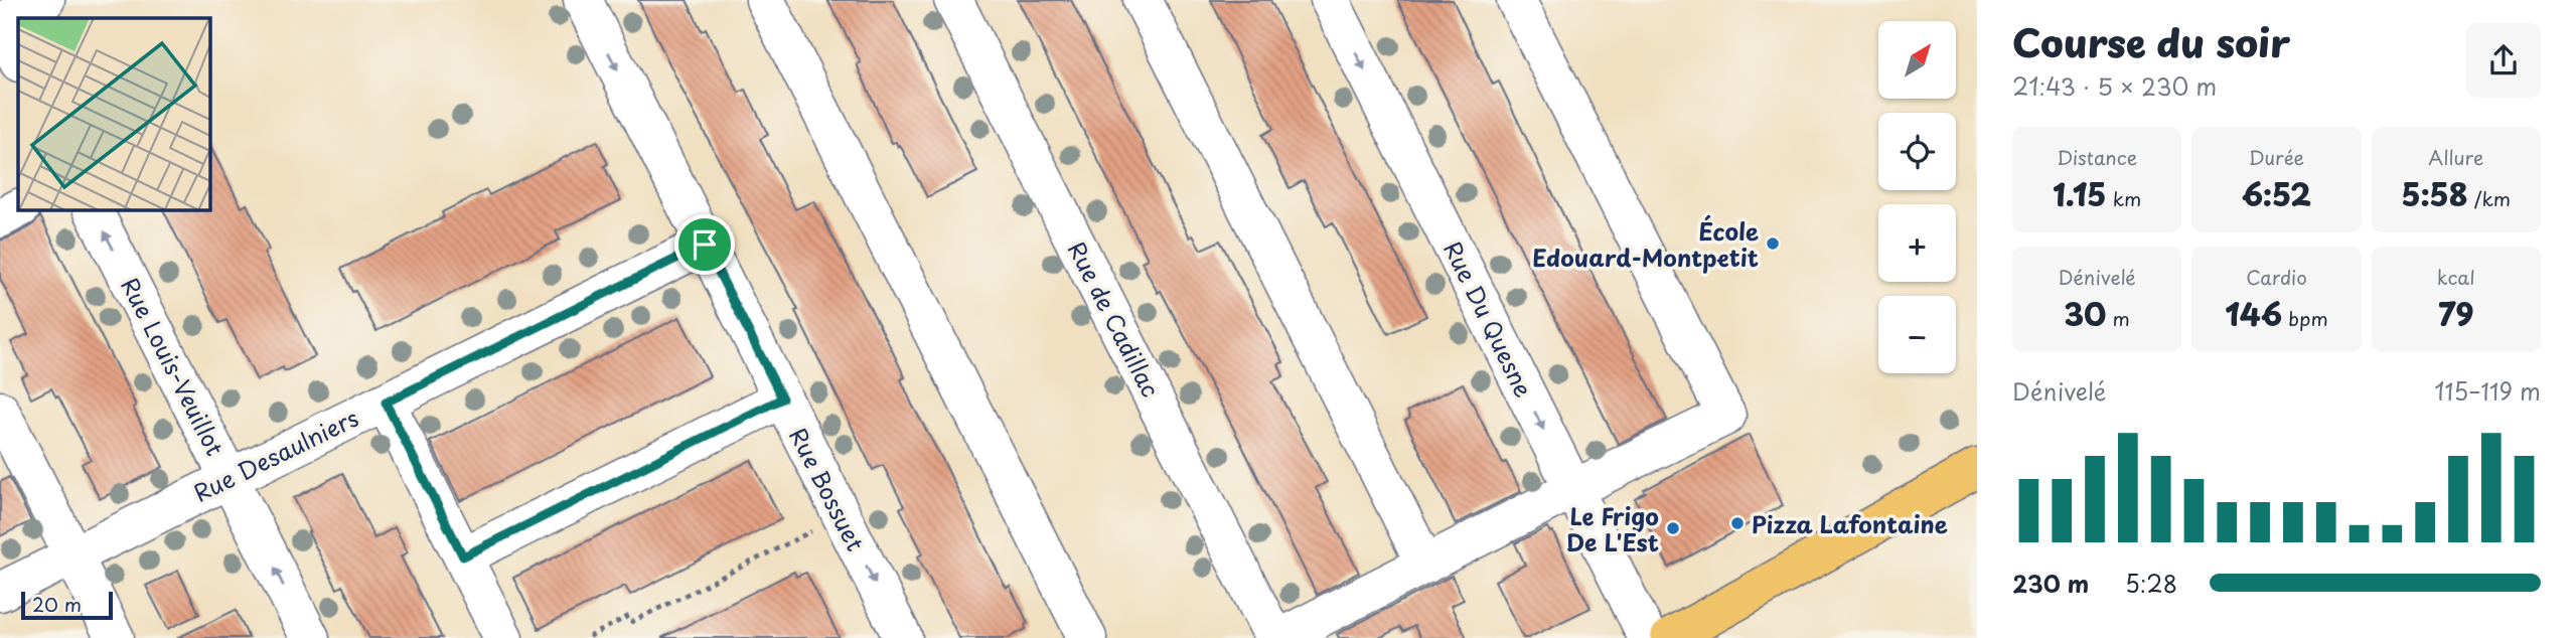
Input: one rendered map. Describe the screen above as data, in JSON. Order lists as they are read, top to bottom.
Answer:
{
  "streets": {
    "street": [
      "Rue de Cadillac",
      "Rue Du Quesne",
      "Rue Louis-Veuillot",
      "Rue Desaulniers",
      "Rue Bossuet"
    ]
  },
  "crossings": [
    ["Rue Louis-Veuillot", "Rue Desaulniers"],
    ["Rue Desaulniers", "Rue Bossuet"]
  ],
  "places": ["École Edouard-Montpetit", "Pizza Lafontaine", "Le Frigo De L'Est"],
  "scale_bar": "20 m",
  "north": "top right",
  "page": {
    "heading": ["Course du soir", "21:43 · 5 × 230 m"],
    "map_buttons": ["+", "−"],
    "stats": [
      ["Distance", "1.15 km"],
      ["Durée", "6:52"],
      ["Allure", "5:58 /km"],
      ["Dénivelé", "30 m"],
      ["Cardio", "146 bpm"],
      ["kcal", "79"]
    ],
    "chart": ["Dénivelé", "115–119 m"],
    "list": [
      {
        "name": "230 m",
        "note": "5:28"
      }
    ],
    "scale": "20 m"
  }
}
